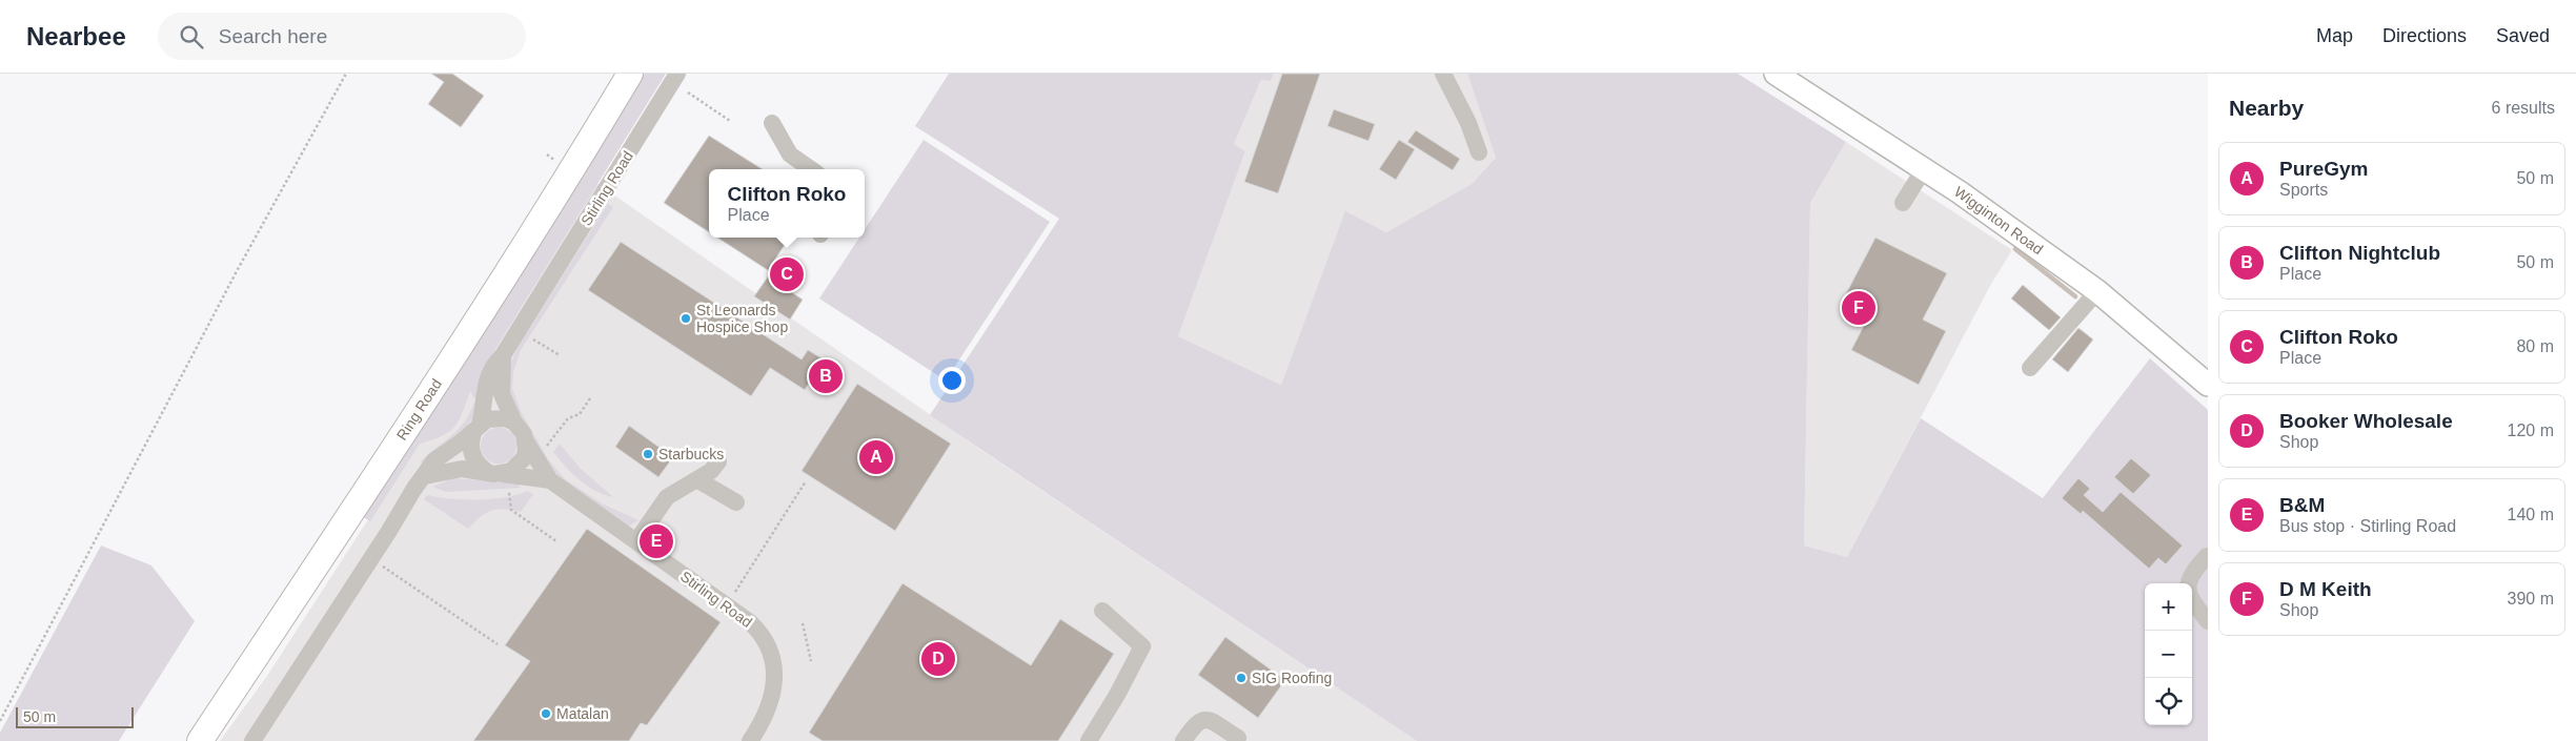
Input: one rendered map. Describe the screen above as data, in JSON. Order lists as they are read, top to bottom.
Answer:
{
  "streets": {
    "highway": ["Ring Road"],
    "main road": ["Wigginton Road"],
    "street": ["Stirling Road"]
  },
  "places": [
    "St Leonards Hospice Shop",
    "Starbucks",
    "SIG Roofing",
    "Matalan"
  ],
  "scale_bar": "50 m",
  "page": {
    "header": "Nearbee",
    "search": "Search here",
    "nav": ["Map", "Directions", "Saved"],
    "heading": ["Nearby", "6 results"],
    "list": [
      {
        "mark": "A",
        "name": "PureGym",
        "note": "Sports",
        "value": "50 m"
      },
      {
        "mark": "B",
        "name": "Clifton Nightclub",
        "note": "Place",
        "value": "50 m"
      },
      {
        "mark": "C",
        "name": "Clifton Roko",
        "note": "Place",
        "value": "80 m"
      },
      {
        "mark": "D",
        "name": "Booker Wholesale",
        "note": "Shop",
        "value": "120 m"
      },
      {
        "mark": "E",
        "name": "B&M",
        "note": "Bus stop · Stirling Road",
        "value": "140 m"
      },
      {
        "mark": "F",
        "name": "D M Keith",
        "note": "Shop",
        "value": "390 m"
      }
    ],
    "popup": ["Clifton Roko", "Place"],
    "pins": [
      "C",
      "F",
      "B",
      "A",
      "E",
      "D"
    ],
    "map_buttons": ["+", "−"],
    "scale": "50 m"
  }
}
